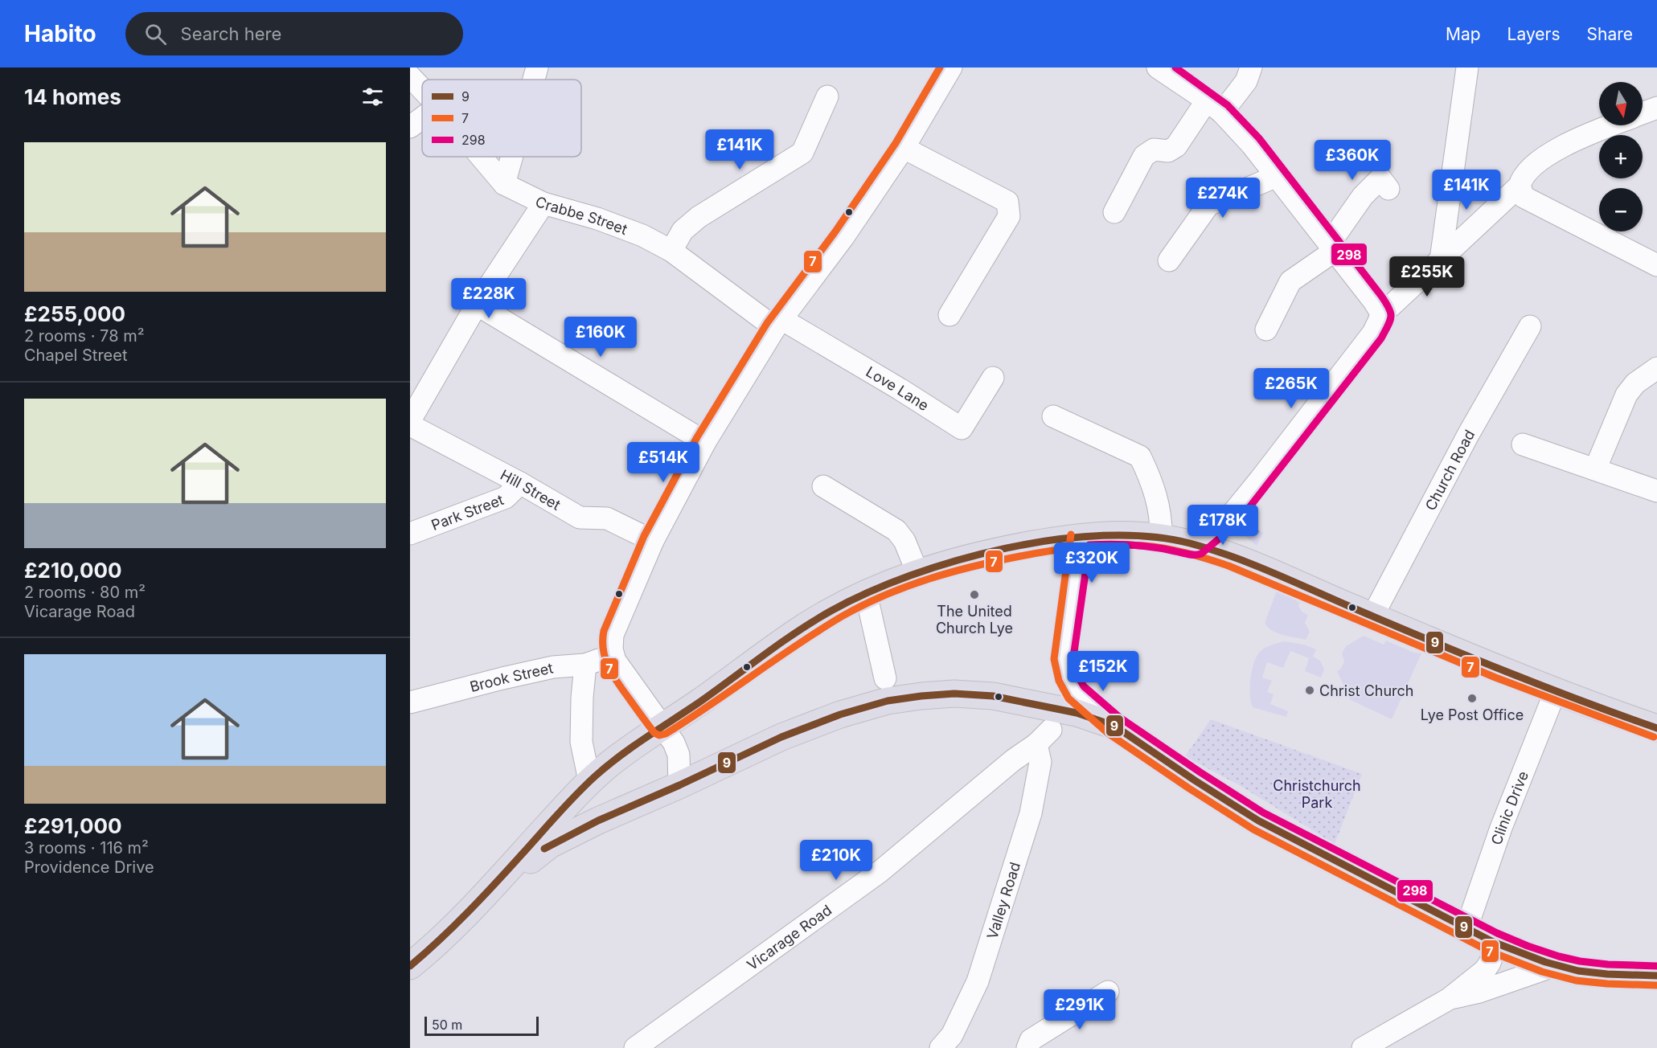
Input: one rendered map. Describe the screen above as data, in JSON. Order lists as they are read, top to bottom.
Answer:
{
  "streets": {
    "street": [
      "Crabbe Street",
      "Love Lane",
      "Church Road",
      "Hill Street",
      "Park Street",
      "Brook Street",
      "Clinic Drive",
      "Valley Road",
      "Vicarage Road"
    ]
  },
  "crossings": [
    ["Crabbe Street", "Love Lane"],
    ["Hill Street", "Park Street"],
    ["Valley Road", "Vicarage Road"]
  ],
  "parks": ["Christchurch Park"],
  "places": ["The United Church Lye", "Christ Church", "Lye Post Office"],
  "lines": ["transit line 7", "transit line 298", "transit line 9"],
  "legend": ["9", "7", "298"],
  "scale_bar": "50 m",
  "north": "bottom",
  "page": {
    "header": "Habito",
    "search": "Search here",
    "nav": ["Map", "Layers", "Share"],
    "heading": "14 homes",
    "map_buttons": ["+", "−"],
    "list": [
      {
        "name": "£255,000",
        "note": "2 rooms · 78 m² · Chapel Street"
      },
      {
        "name": "£210,000",
        "note": "2 rooms · 80 m² · Vicarage Road"
      },
      {
        "name": "£291,000",
        "note": "3 rooms · 116 m² · Providence Drive"
      }
    ],
    "price": [
      "£141K",
      "£360K",
      "£141K",
      "£274K",
      "£255K",
      "£228K",
      "£160K",
      "£265K",
      "£514K",
      "£178K",
      "£320K",
      "£152K",
      "£210K",
      "£291K"
    ],
    "scale": "50 m"
  }
}
